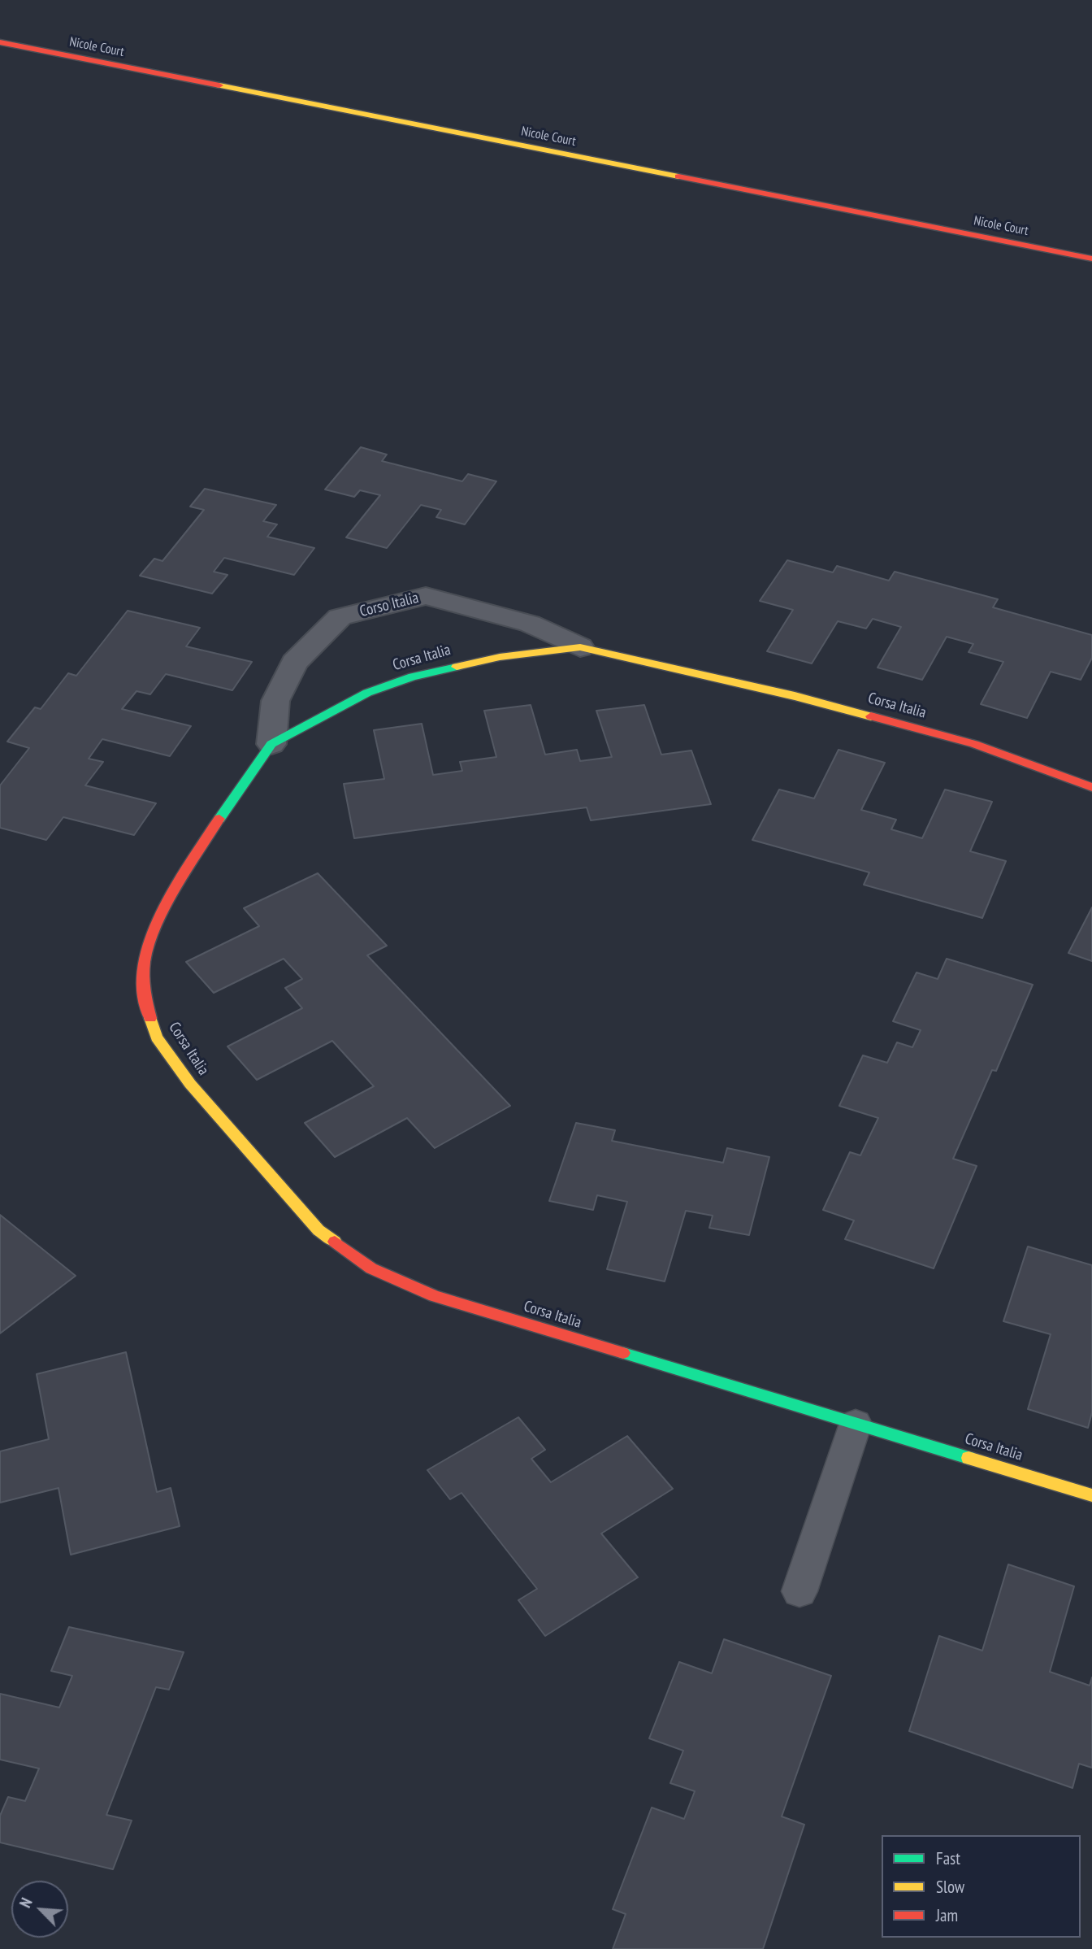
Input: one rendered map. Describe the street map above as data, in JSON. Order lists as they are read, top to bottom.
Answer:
{
  "streets": {
    "street": ["Nicole Court", "Corso Italia", "Corsa Italia"]
  },
  "crossings": [
    ["Corso Italia", "Corsa Italia"]
  ],
  "legend": ["Fast", "Slow", "Jam"],
  "north": "top left"
}
